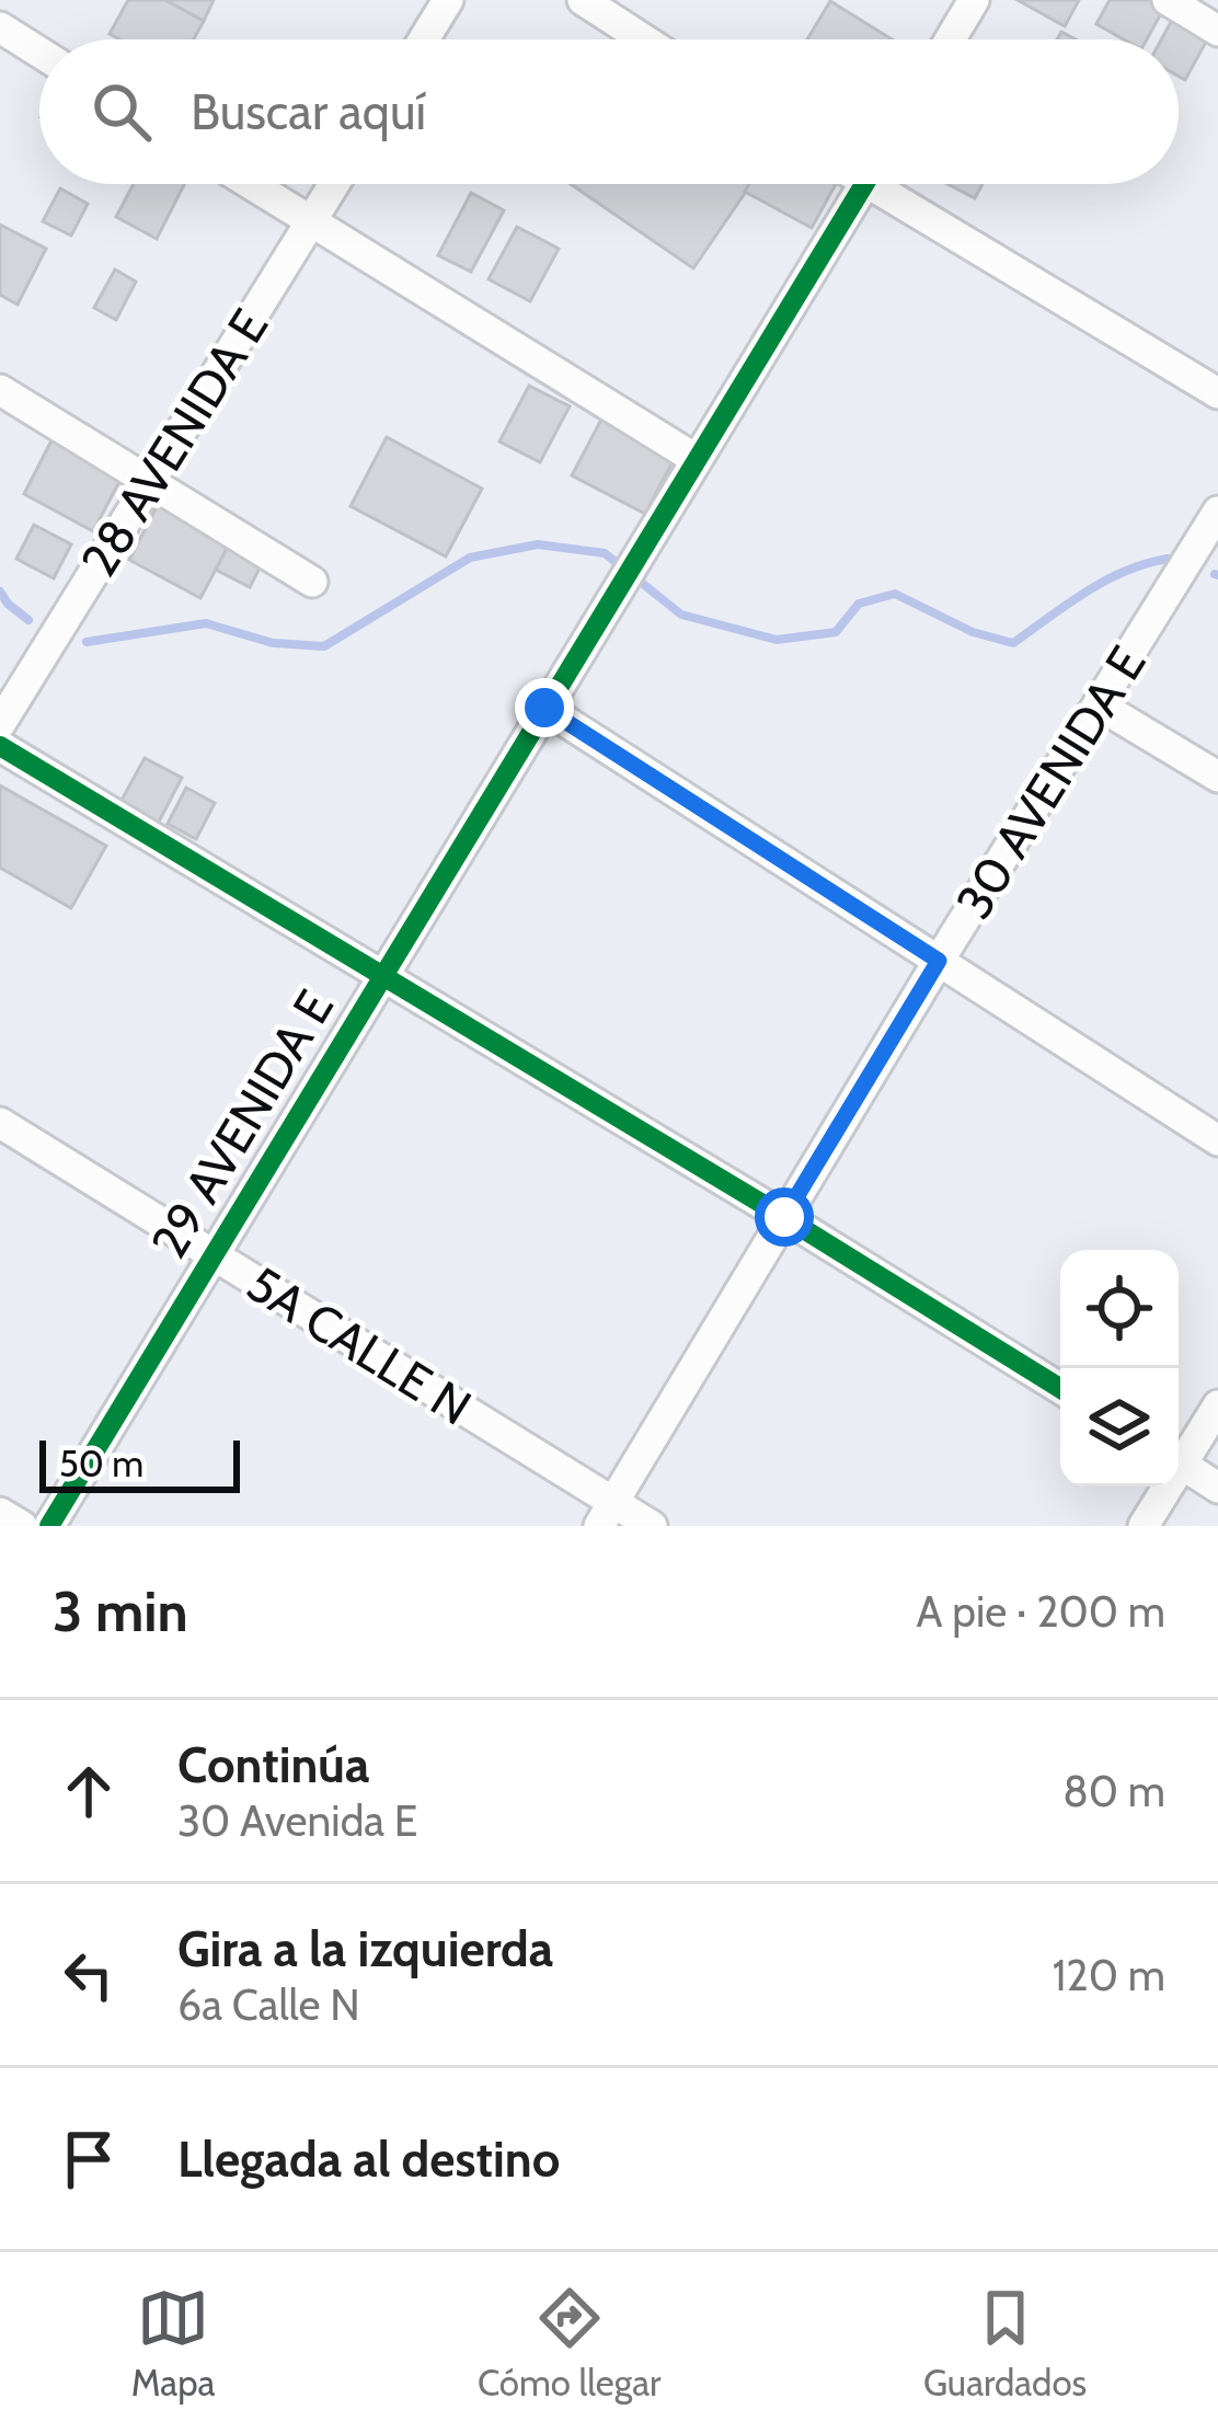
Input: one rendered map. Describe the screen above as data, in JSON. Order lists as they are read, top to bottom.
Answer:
{
  "streets": {
    "street": [
      "28 AVENIDA E",
      "30 AVENIDA E",
      "29 AVENIDA E",
      "5A CALLE N"
    ]
  },
  "crossings": [
    ["30 AVENIDA E", "5A CALLE N"],
    ["29 AVENIDA E", "5A CALLE N"]
  ],
  "scale_bar": "50 m",
  "page": {
    "search": "Buscar aquí",
    "scale": "50 m",
    "heading": ["3 min", "A pie · 200 m"],
    "list": [
      ["Continúa", "30 Avenida E", "80 m"],
      ["Gira a la izquierda", "6a Calle N", "120 m"],
      "Llegada al destino"
    ],
    "nav": ["Mapa", "Cómo llegar", "Guardados"]
  }
}
